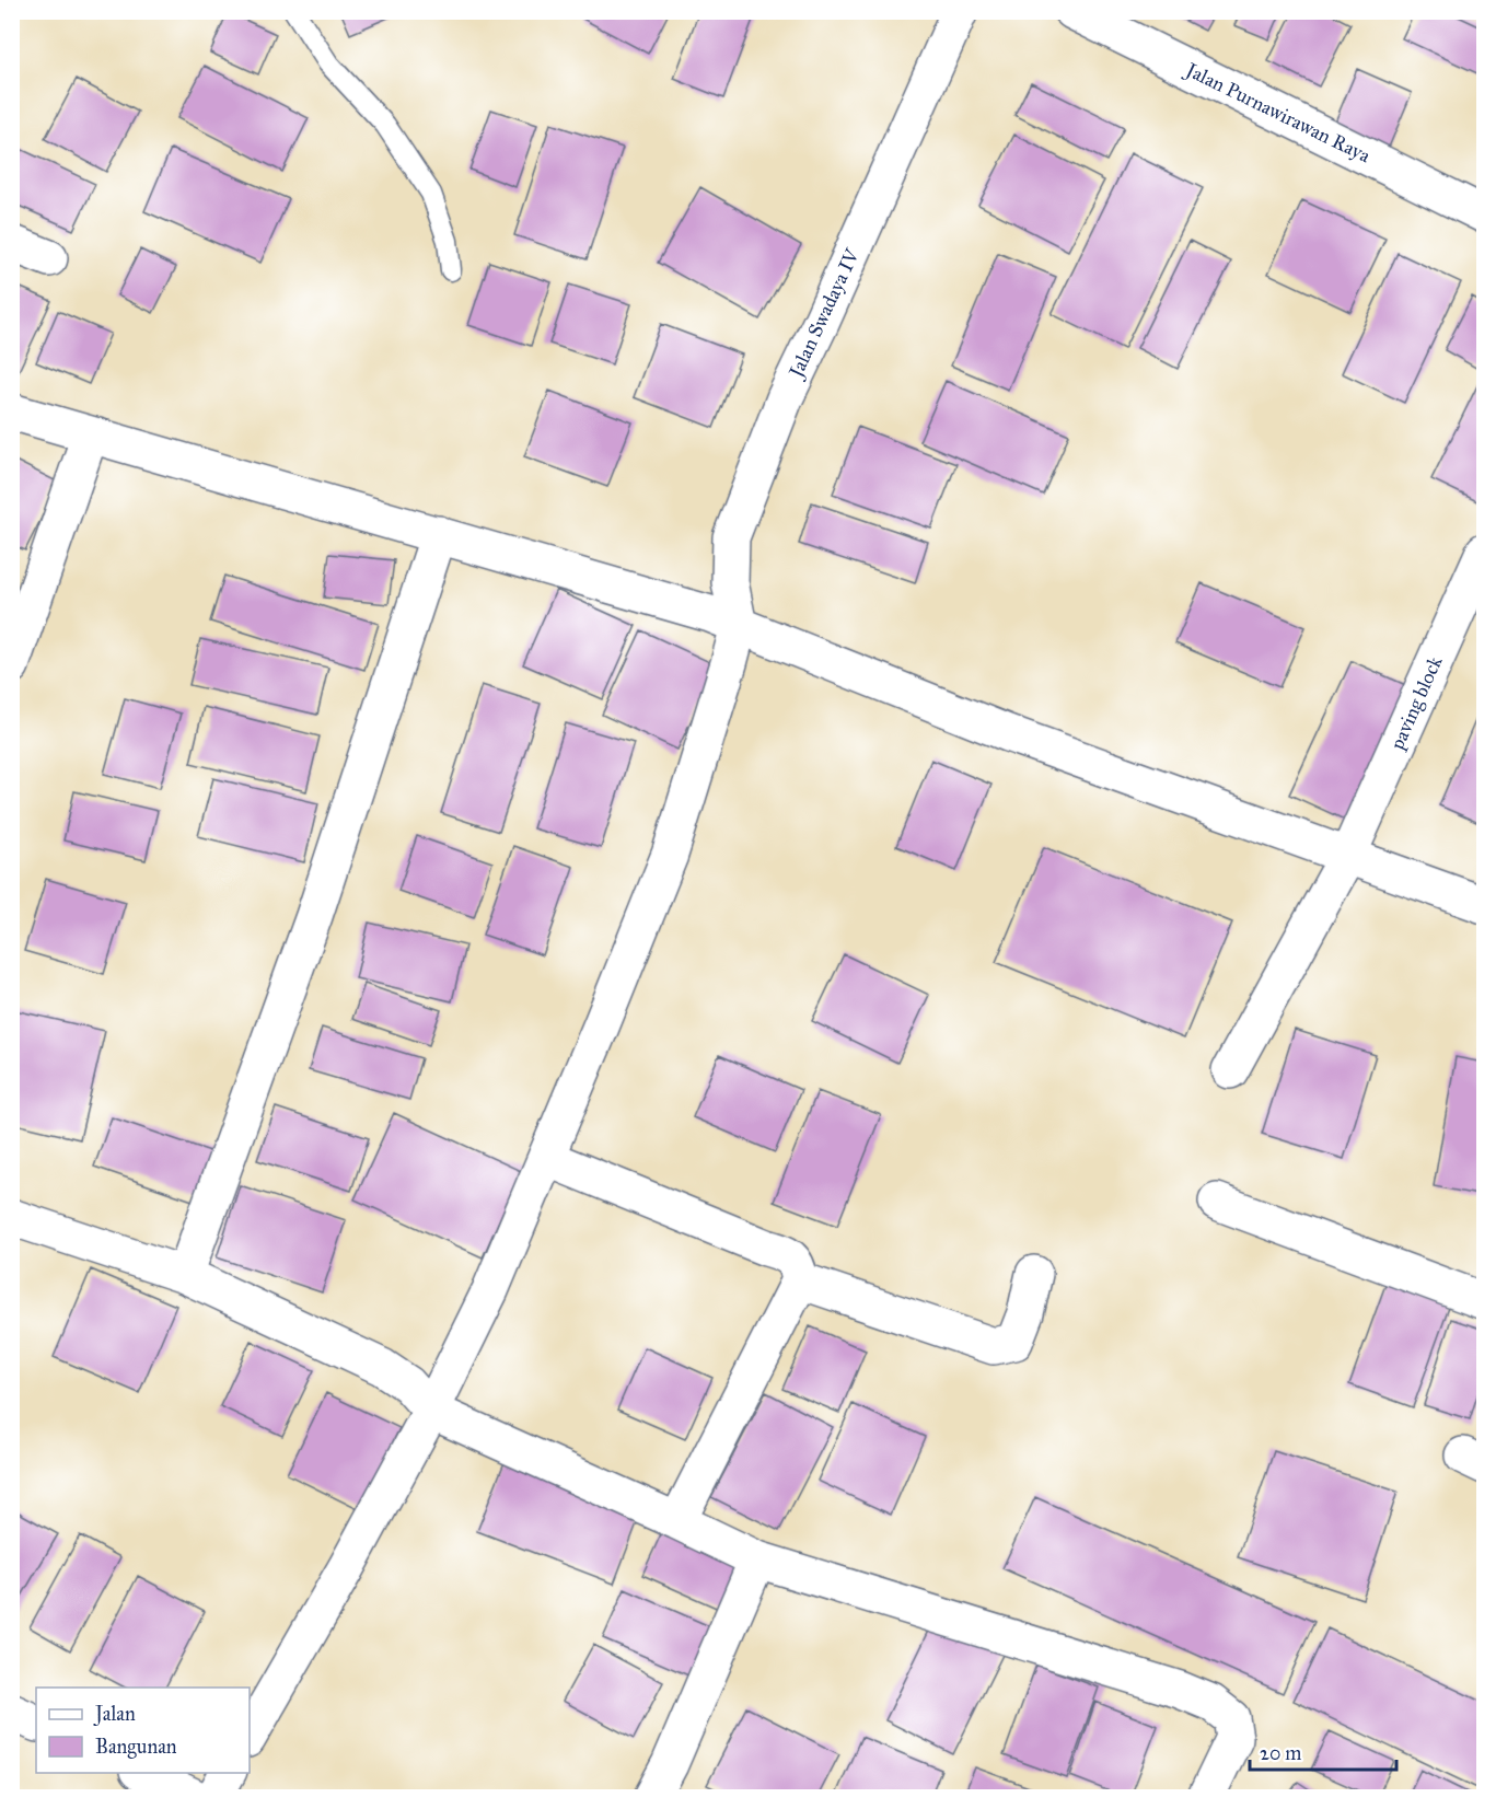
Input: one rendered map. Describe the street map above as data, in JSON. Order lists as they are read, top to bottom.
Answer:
{
  "streets": {
    "street": ["Jalan Purnawirawan Raya", "Jalan Swadaya IV", "paving block"]
  },
  "legend": ["Jalan", "Bangunan"],
  "scale_bar": "20 m"
}
